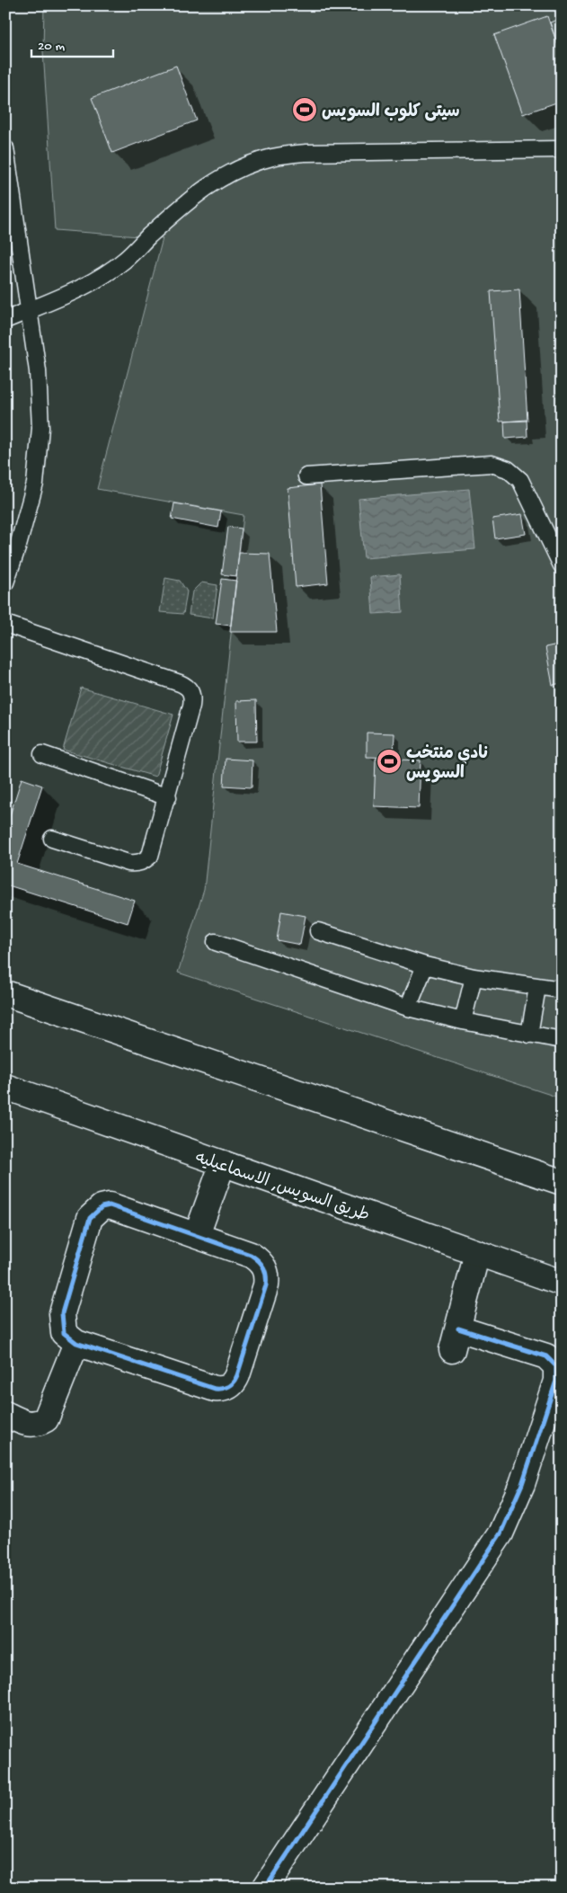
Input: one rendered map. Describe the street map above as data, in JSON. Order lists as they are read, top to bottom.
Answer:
{
  "streets": {
    "street": ["طريق السويس, الاسماعيليه"]
  },
  "places": {
    "sports": ["سيتى كلوب السويس", "نادي منتخب السويس"]
  },
  "scale_bar": "20 m"
}
